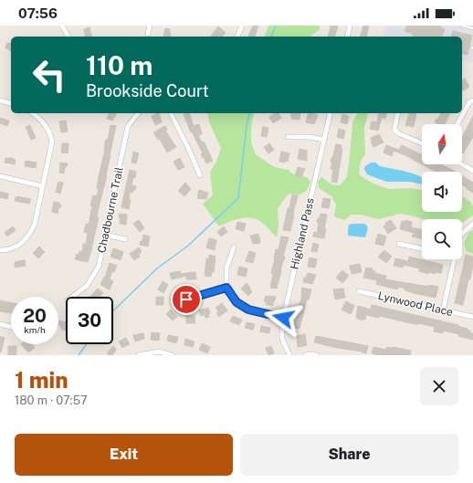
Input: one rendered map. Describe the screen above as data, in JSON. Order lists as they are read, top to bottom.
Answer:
{
  "streets": {
    "street": ["Chadbourne Trail", "Highland Pass", "Lynwood Place"]
  },
  "north": "top",
  "page": {
    "status": "07:56",
    "turn": ["110 m", "Brookside Court"],
    "speed": "20 km/h",
    "limit": "30",
    "heading": ["1 min", "180 m · 07:57"],
    "buttons": ["Exit", "Share"]
  }
}
